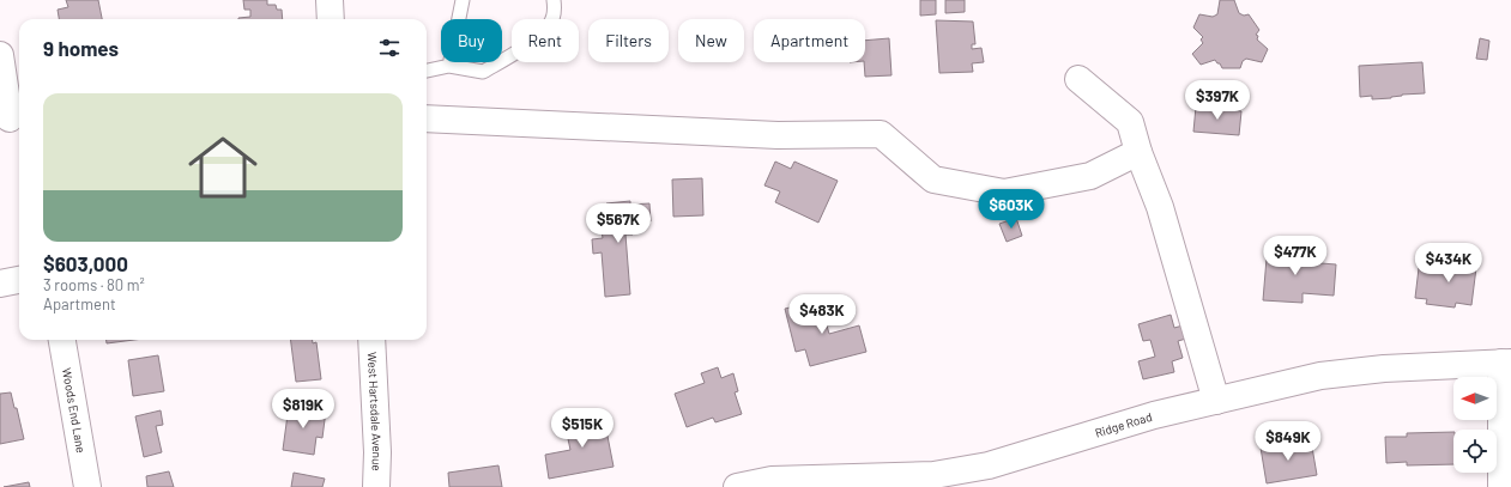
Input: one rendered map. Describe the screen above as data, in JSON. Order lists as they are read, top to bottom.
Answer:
{
  "streets": {
    "street": ["West Hartsdale Avenue", "Woods End Lane", "Ridge Road"]
  },
  "north": "left",
  "page": {
    "chip": [
      "Buy",
      "Rent",
      "Filters",
      "New",
      "Apartment"
    ],
    "heading": "9 homes",
    "list": [
      {
        "name": "$603,000",
        "note": "3 rooms · 80 m² · Apartment"
      }
    ],
    "price": [
      "$397K",
      "$603K",
      "$567K",
      "$477K",
      "$434K",
      "$483K",
      "$819K",
      "$515K",
      "$849K"
    ]
  }
}
